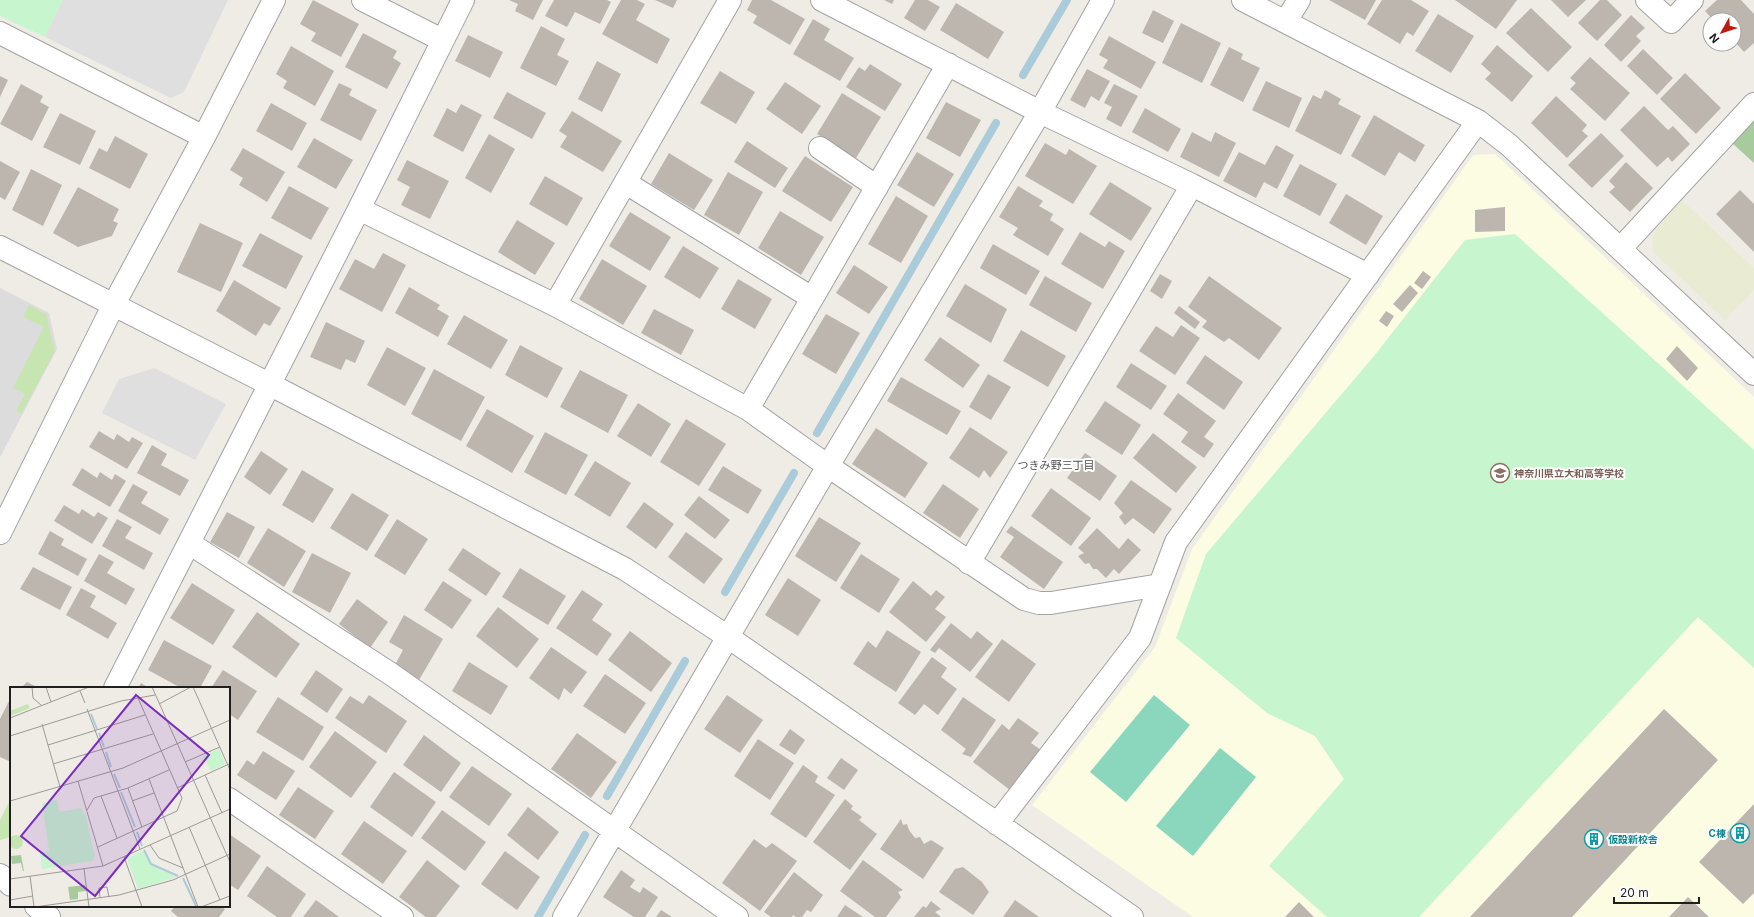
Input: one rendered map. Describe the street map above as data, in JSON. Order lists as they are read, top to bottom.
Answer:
{
  "districts": ["つきみ野三丁目"],
  "places": {
    "school or university": ["神奈川県立大和高等学校"],
    "building": ["C棟", "仮設新校舎"]
  },
  "scale_bar": "20 m",
  "north": "bottom left"
}
